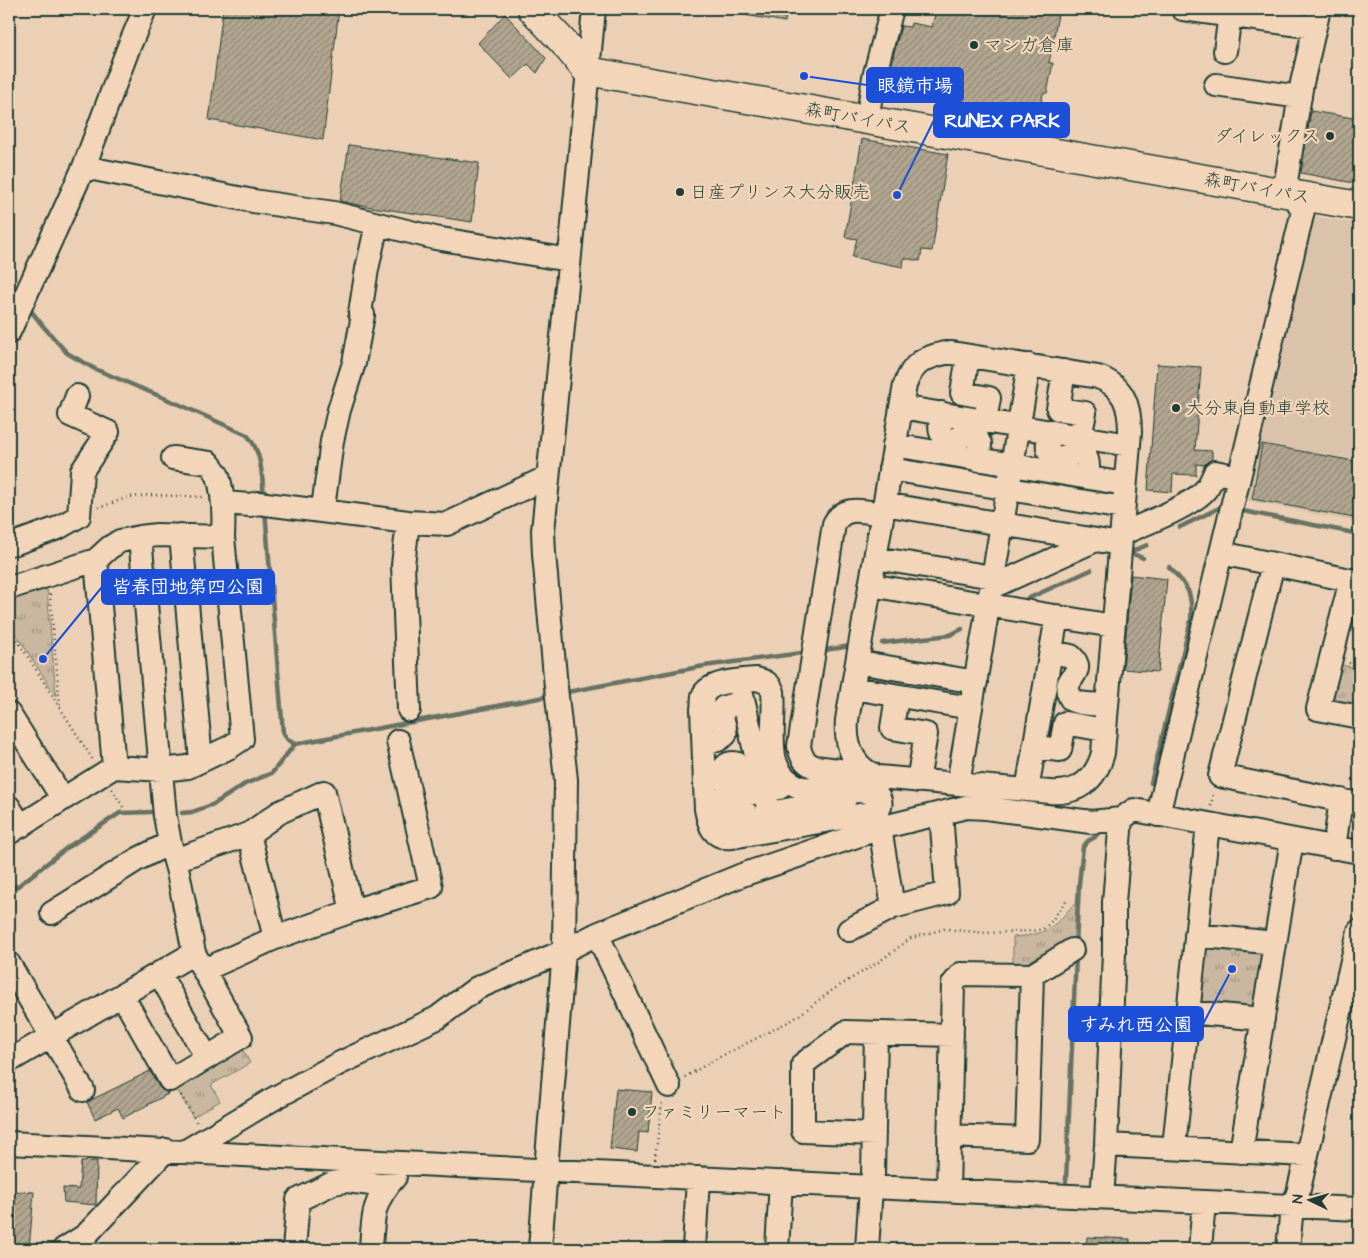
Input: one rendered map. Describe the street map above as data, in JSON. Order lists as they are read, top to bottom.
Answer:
{
  "streets": {
    "main road": ["森町バイパス"]
  },
  "places": [
    "マンガ倉庫",
    "眼鏡市場",
    "ダイレックス",
    "日産プリンス大分販売",
    "RUNEX PARK",
    "大分東自動車学校",
    "皆春団地第四公園",
    "すみれ西公園",
    "ファミリーマート"
  ],
  "north": "left"
}
